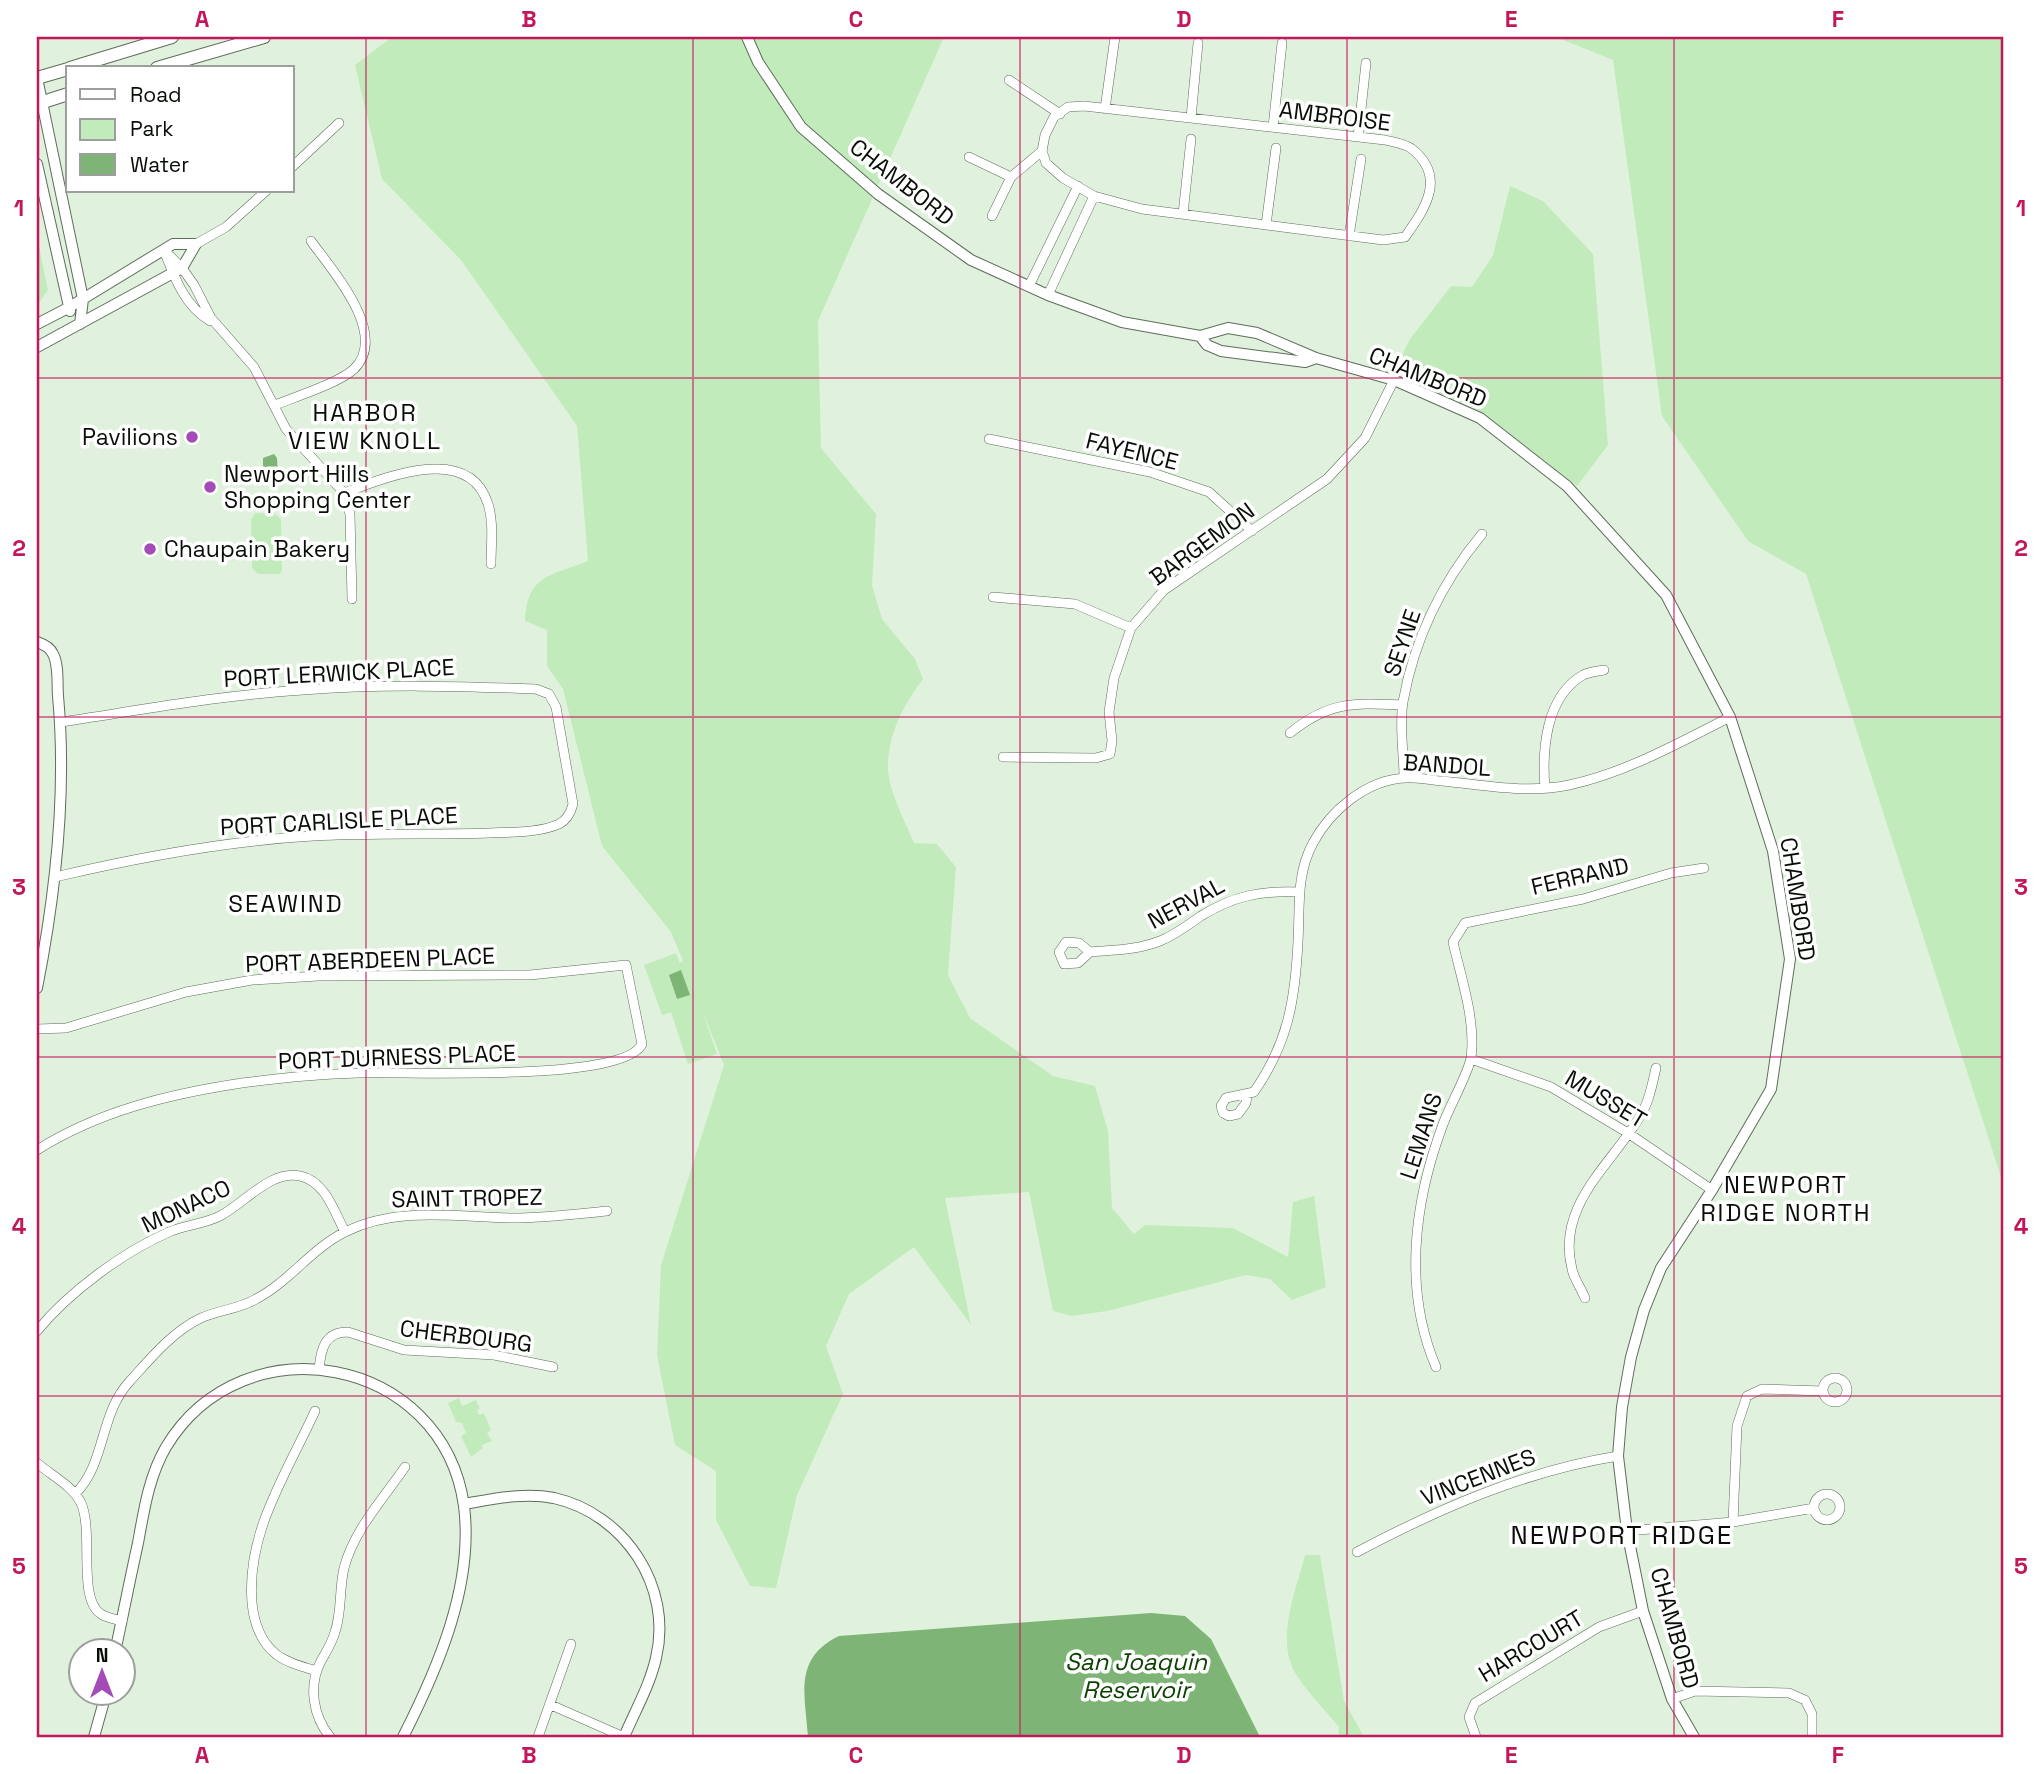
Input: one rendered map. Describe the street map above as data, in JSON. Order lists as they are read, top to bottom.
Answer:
{
  "streets": {
    "street": [
      "AMBROISE",
      "CHAMBORD",
      "FAYENCE",
      "BARGEMON",
      "SEYNE",
      "PORT LERWICK PLACE",
      "BANDOL",
      "PORT CARLISLE PLACE",
      "FERRAND",
      "NERVAL",
      "PORT ABERDEEN PLACE",
      "PORT DURNESS PLACE",
      "MUSSET",
      "LEMANS",
      "SAINT TROPEZ",
      "MONACO",
      "CHERBOURG",
      "VINCENNES",
      "HARCOURT"
    ]
  },
  "crossings": [
    ["CHAMBORD", "BARGEMON"],
    ["CHAMBORD", "BANDOL"],
    ["CHAMBORD", "MUSSET"],
    ["CHAMBORD", "VINCENNES"],
    ["CHAMBORD", "HARCOURT"],
    ["FAYENCE", "BARGEMON"],
    ["SEYNE", "BANDOL"],
    ["PORT LERWICK PLACE", "PORT CARLISLE PLACE"],
    ["BANDOL", "NERVAL"],
    ["FERRAND", "LEMANS"],
    ["PORT ABERDEEN PLACE", "PORT DURNESS PLACE"],
    ["MUSSET", "LEMANS"],
    ["SAINT TROPEZ", "MONACO"]
  ],
  "districts": [
    "HARBOR VIEW KNOLL",
    "SEAWIND",
    "NEWPORT RIDGE NORTH",
    "NEWPORT RIDGE"
  ],
  "water": ["San Joaquin Reservoir"],
  "places": ["Pavilions", "Newport Hills Shopping Center", "Chaupain Bakery"],
  "legend": ["Road", "Park", "Water"],
  "north": "top",
  "grid": {
    "columns": [
      "A",
      "B",
      "C",
      "D",
      "E",
      "F"
    ],
    "rows": [
      "1",
      "2",
      "3",
      "4",
      "5"
    ]
  }
}
